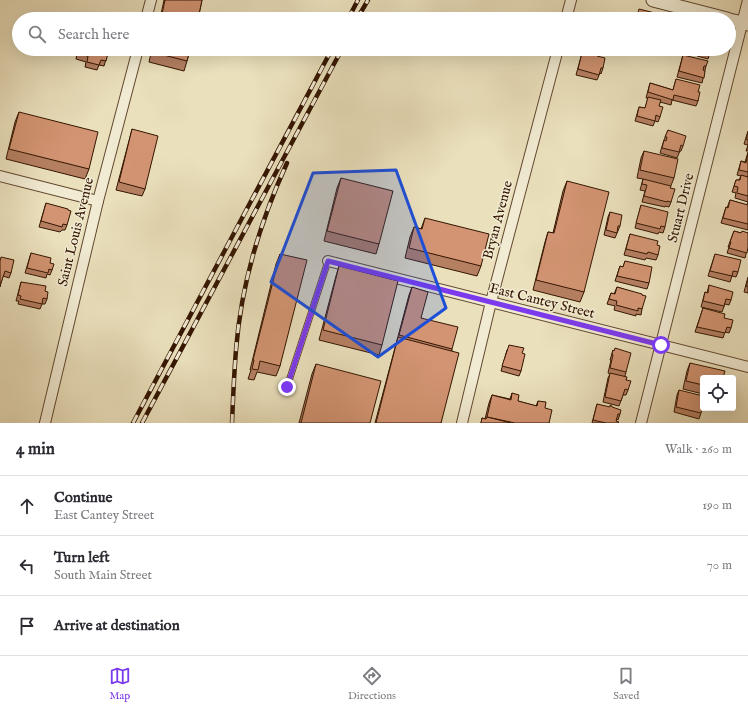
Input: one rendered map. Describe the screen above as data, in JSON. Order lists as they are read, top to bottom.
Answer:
{
  "streets": {
    "street": [
      "Stuart Drive",
      "Bryan Avenue",
      "Saint Louis Avenue",
      "East Cantey Street"
    ]
  },
  "crossings": [
    ["Stuart Drive", "East Cantey Street"],
    ["Bryan Avenue", "East Cantey Street"]
  ],
  "page": {
    "search": "Search here",
    "heading": ["4 min", "Walk · 260 m"],
    "list": [
      ["Continue", "East Cantey Street", "190 m"],
      ["Turn left", "South Main Street", "70 m"],
      "Arrive at destination"
    ],
    "nav": ["Map", "Directions", "Saved"]
  }
}
